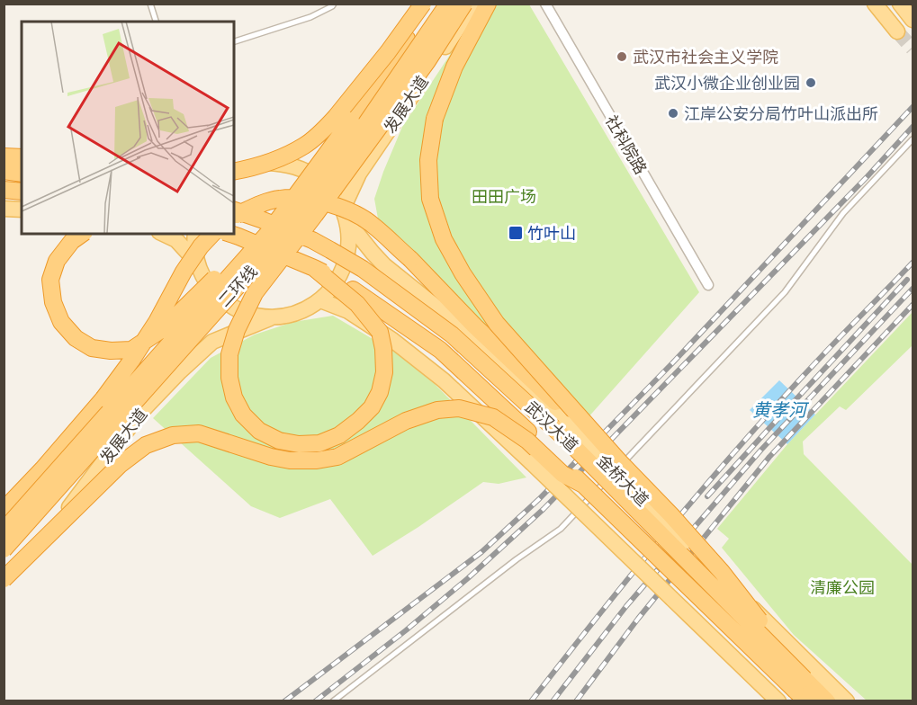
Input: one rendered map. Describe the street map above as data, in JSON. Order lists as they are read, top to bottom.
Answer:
{
  "streets": {
    "highway": ["二环线", "武汉大道"],
    "main road": ["发展大道", "金桥大道"],
    "street": ["社科院路"]
  },
  "crossings": [
    ["发展大道", "金桥大道"]
  ],
  "water": ["黄孝河"],
  "parks": ["田田广场", "清廉公园"],
  "places": {
    "other": ["武汉市社会主义学院", "武汉小微企业创业园", "江岸公安分局竹叶山派出所"],
    "transit": ["竹叶山"]
  }
}
